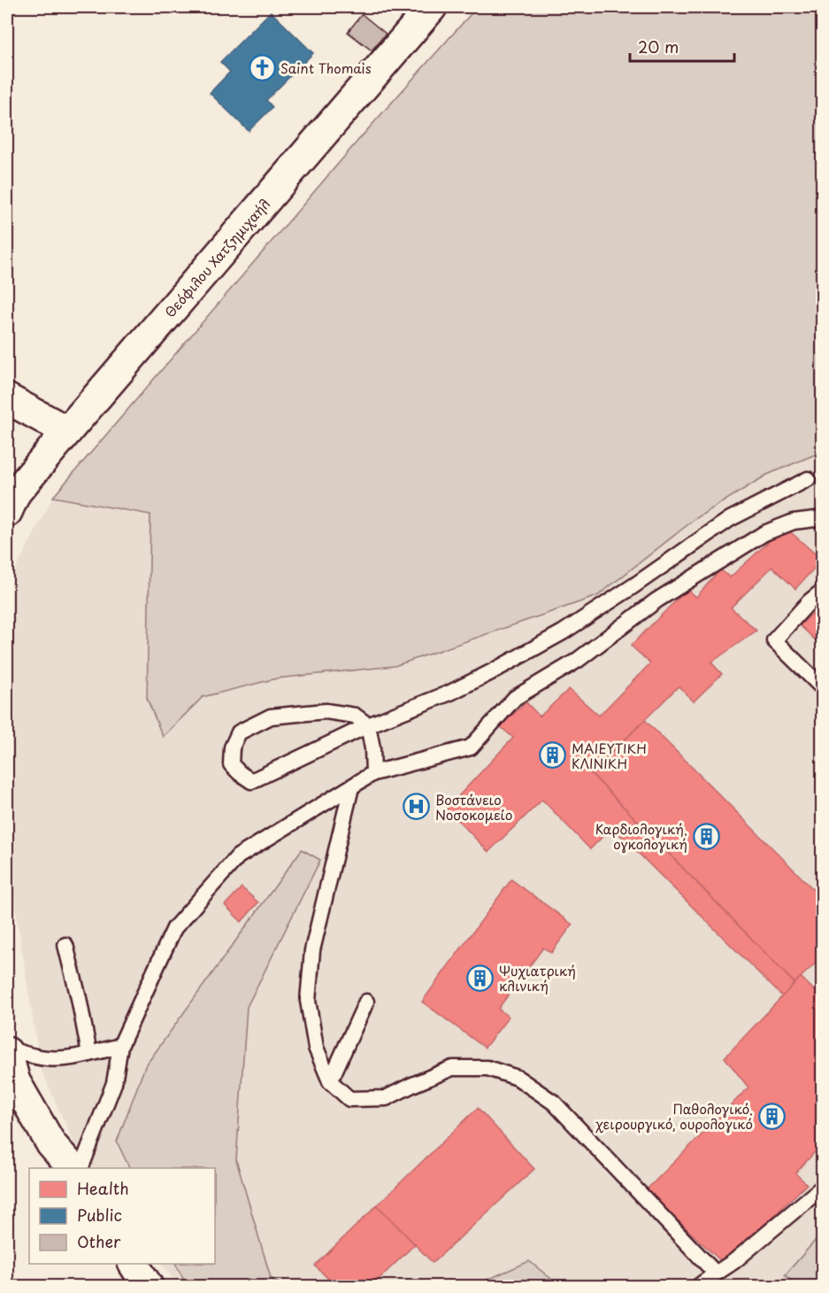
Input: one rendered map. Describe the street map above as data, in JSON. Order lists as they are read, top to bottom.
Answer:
{
  "streets": {
    "street": ["Θεόφιλου Χατζημιχαήλ"]
  },
  "places": {
    "church": ["Saint Thomais"],
    "building": [
      "ΜΑΙΕΥΤΙΚΗ ΚΛΙΝΙΚΗ",
      "Καρδιολογική, ογκολογική",
      "Ψυχιατρική κλινική",
      "Παθολογικό, χειρουργικό, ουρολογικό"
    ],
    "hospital": ["Βοστάνειο Νοσοκομείο"]
  },
  "legend": ["Health", "Public", "Other"],
  "scale_bar": "20 m"
}
